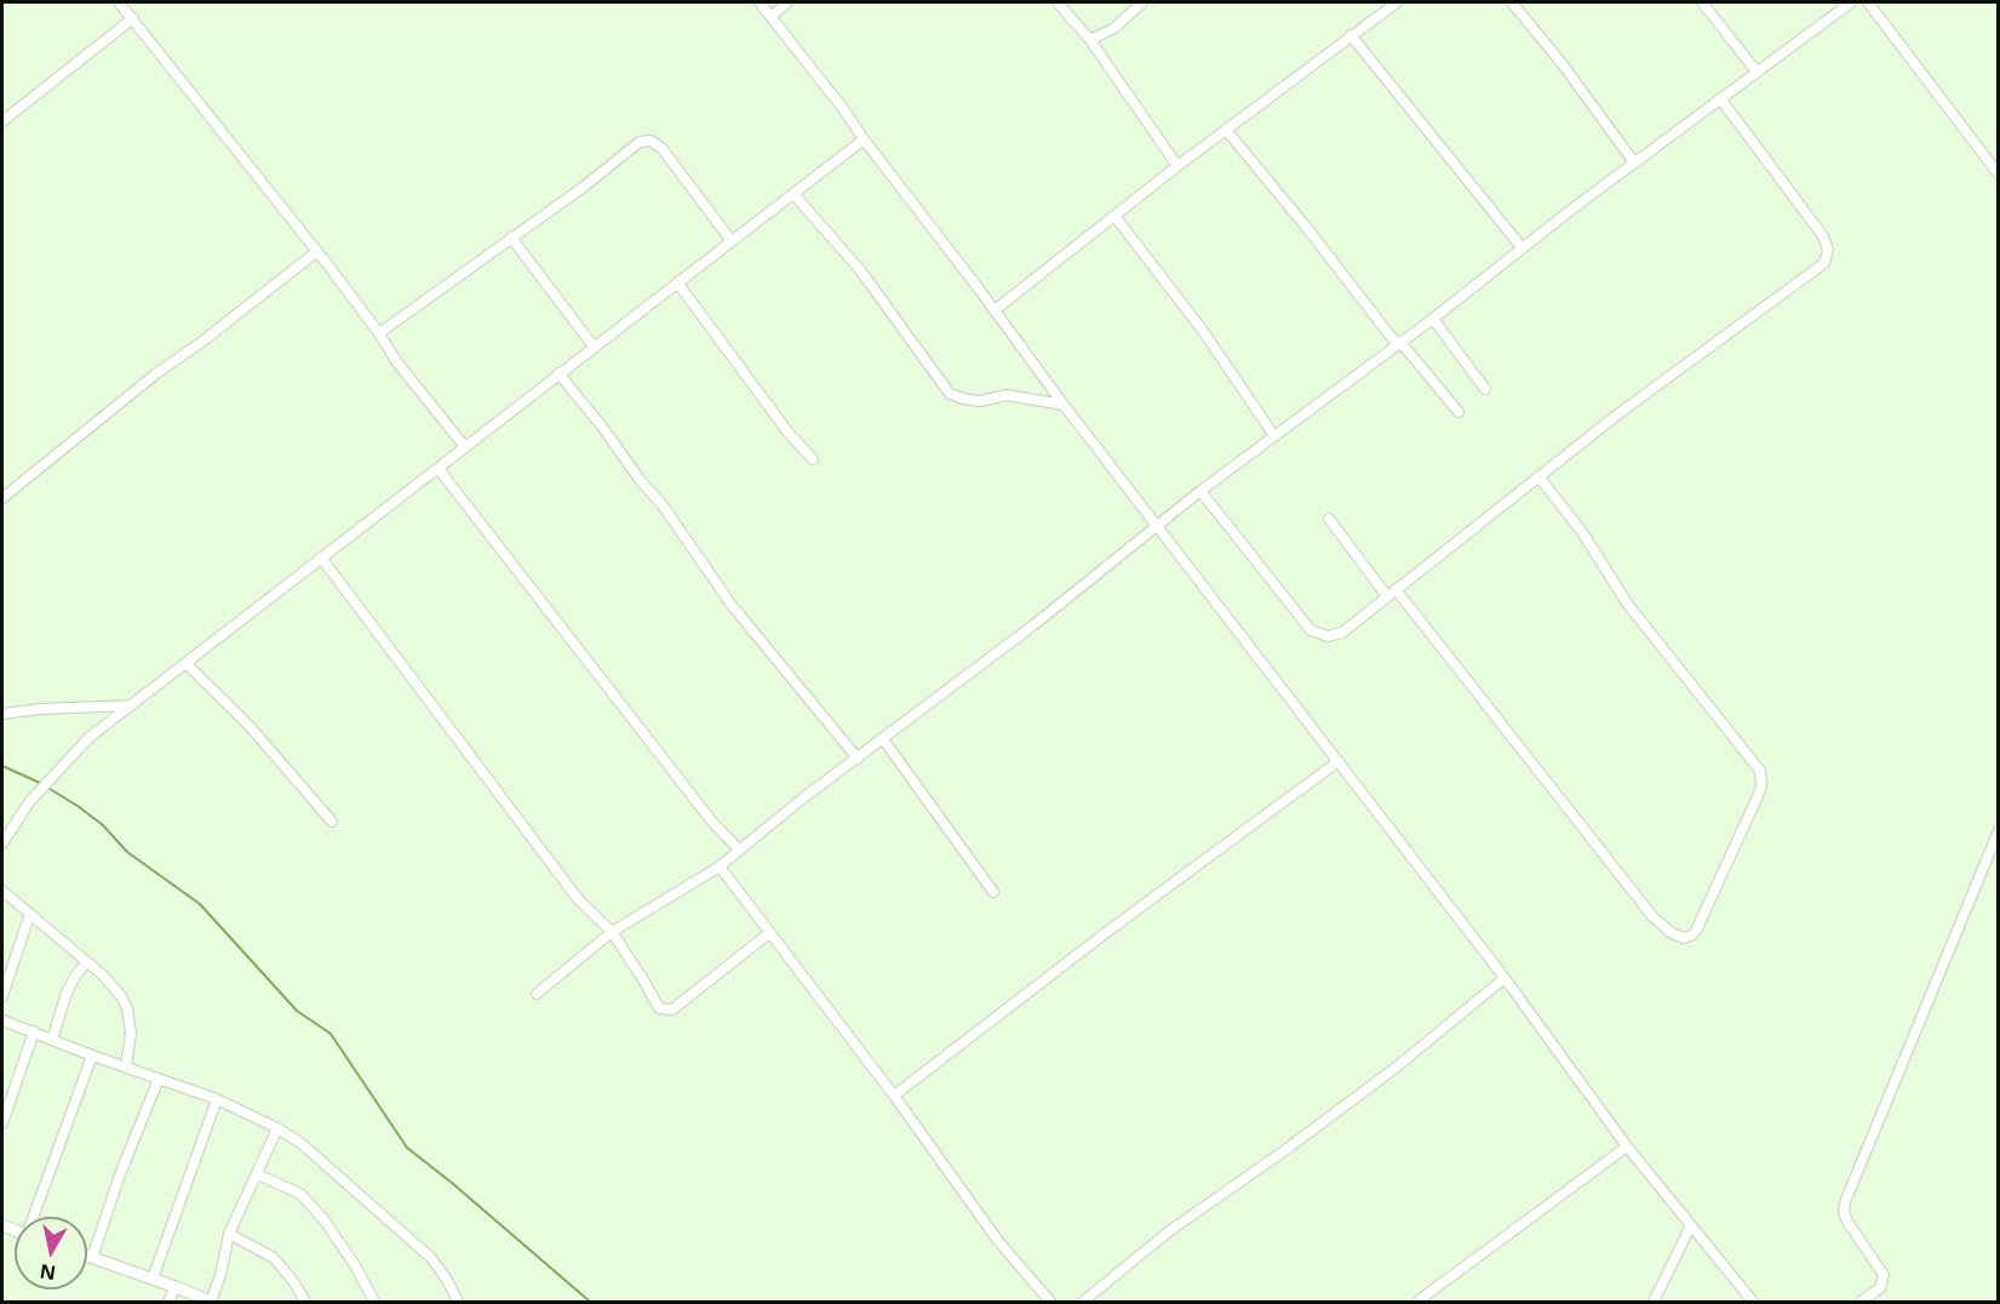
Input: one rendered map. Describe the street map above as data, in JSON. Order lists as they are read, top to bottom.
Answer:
{
  "north": "bottom"
}
